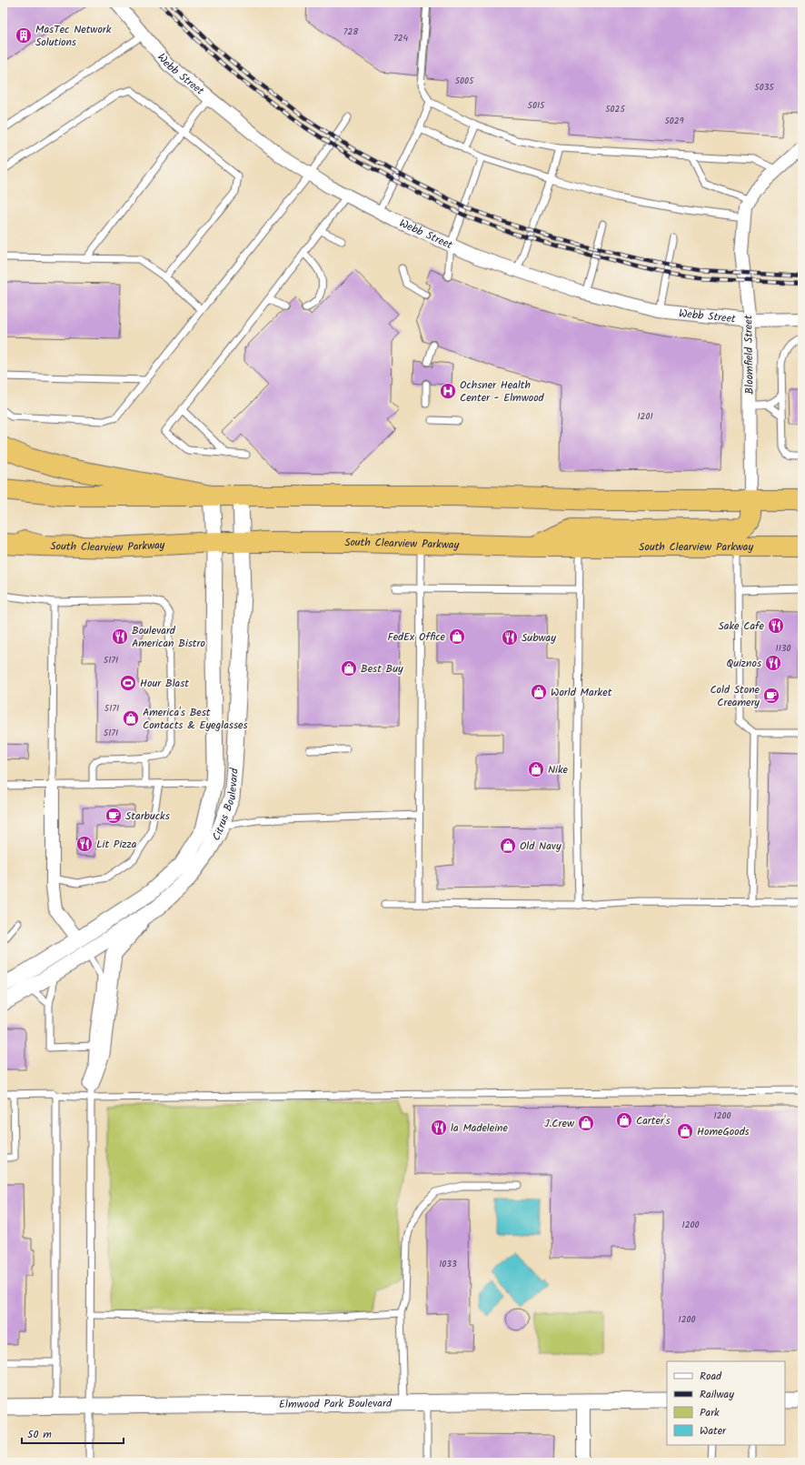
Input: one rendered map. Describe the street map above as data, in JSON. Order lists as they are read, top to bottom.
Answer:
{
  "streets": {
    "highway": ["South Clearview Parkway"],
    "street": [
      "Webb Street",
      "Bloomfield Street",
      "Citrus Boulevard",
      "Elmwood Park Boulevard"
    ]
  },
  "crossings": [
    ["Webb Street", "Bloomfield Street"],
    ["South Clearview Parkway", "Citrus Boulevard"]
  ],
  "places": {
    "building": ["MasTec Network Solutions"],
    "hospital": ["Ochsner Health Center - Elmwood"],
    "restaurant": [
      "Sake Cafe",
      "Boulevard American Bistro",
      "Subway",
      "Quiznos",
      "Lit Pizza",
      "la Madeleine"
    ],
    "shop": [
      "FedEx Office",
      "Best Buy",
      "World Market",
      "America's Best Contacts & Eyeglasses",
      "Nike",
      "Old Navy",
      "Carter's",
      "J.Crew",
      "HomeGoods"
    ],
    "sports": ["Hour Blast"],
    "cafe": ["Cold Stone Creamery", "Starbucks"]
  },
  "house_numbers": [
    "728",
    "724",
    "5005",
    "5035",
    "5015",
    "5025",
    "5029",
    "1201",
    "1130",
    "5171",
    "5171",
    "5171",
    "1200",
    "1200",
    "1033",
    "1200"
  ],
  "legend": [
    "Road",
    "Railway",
    "Park",
    "Water"
  ],
  "scale_bar": "50 m"
}
